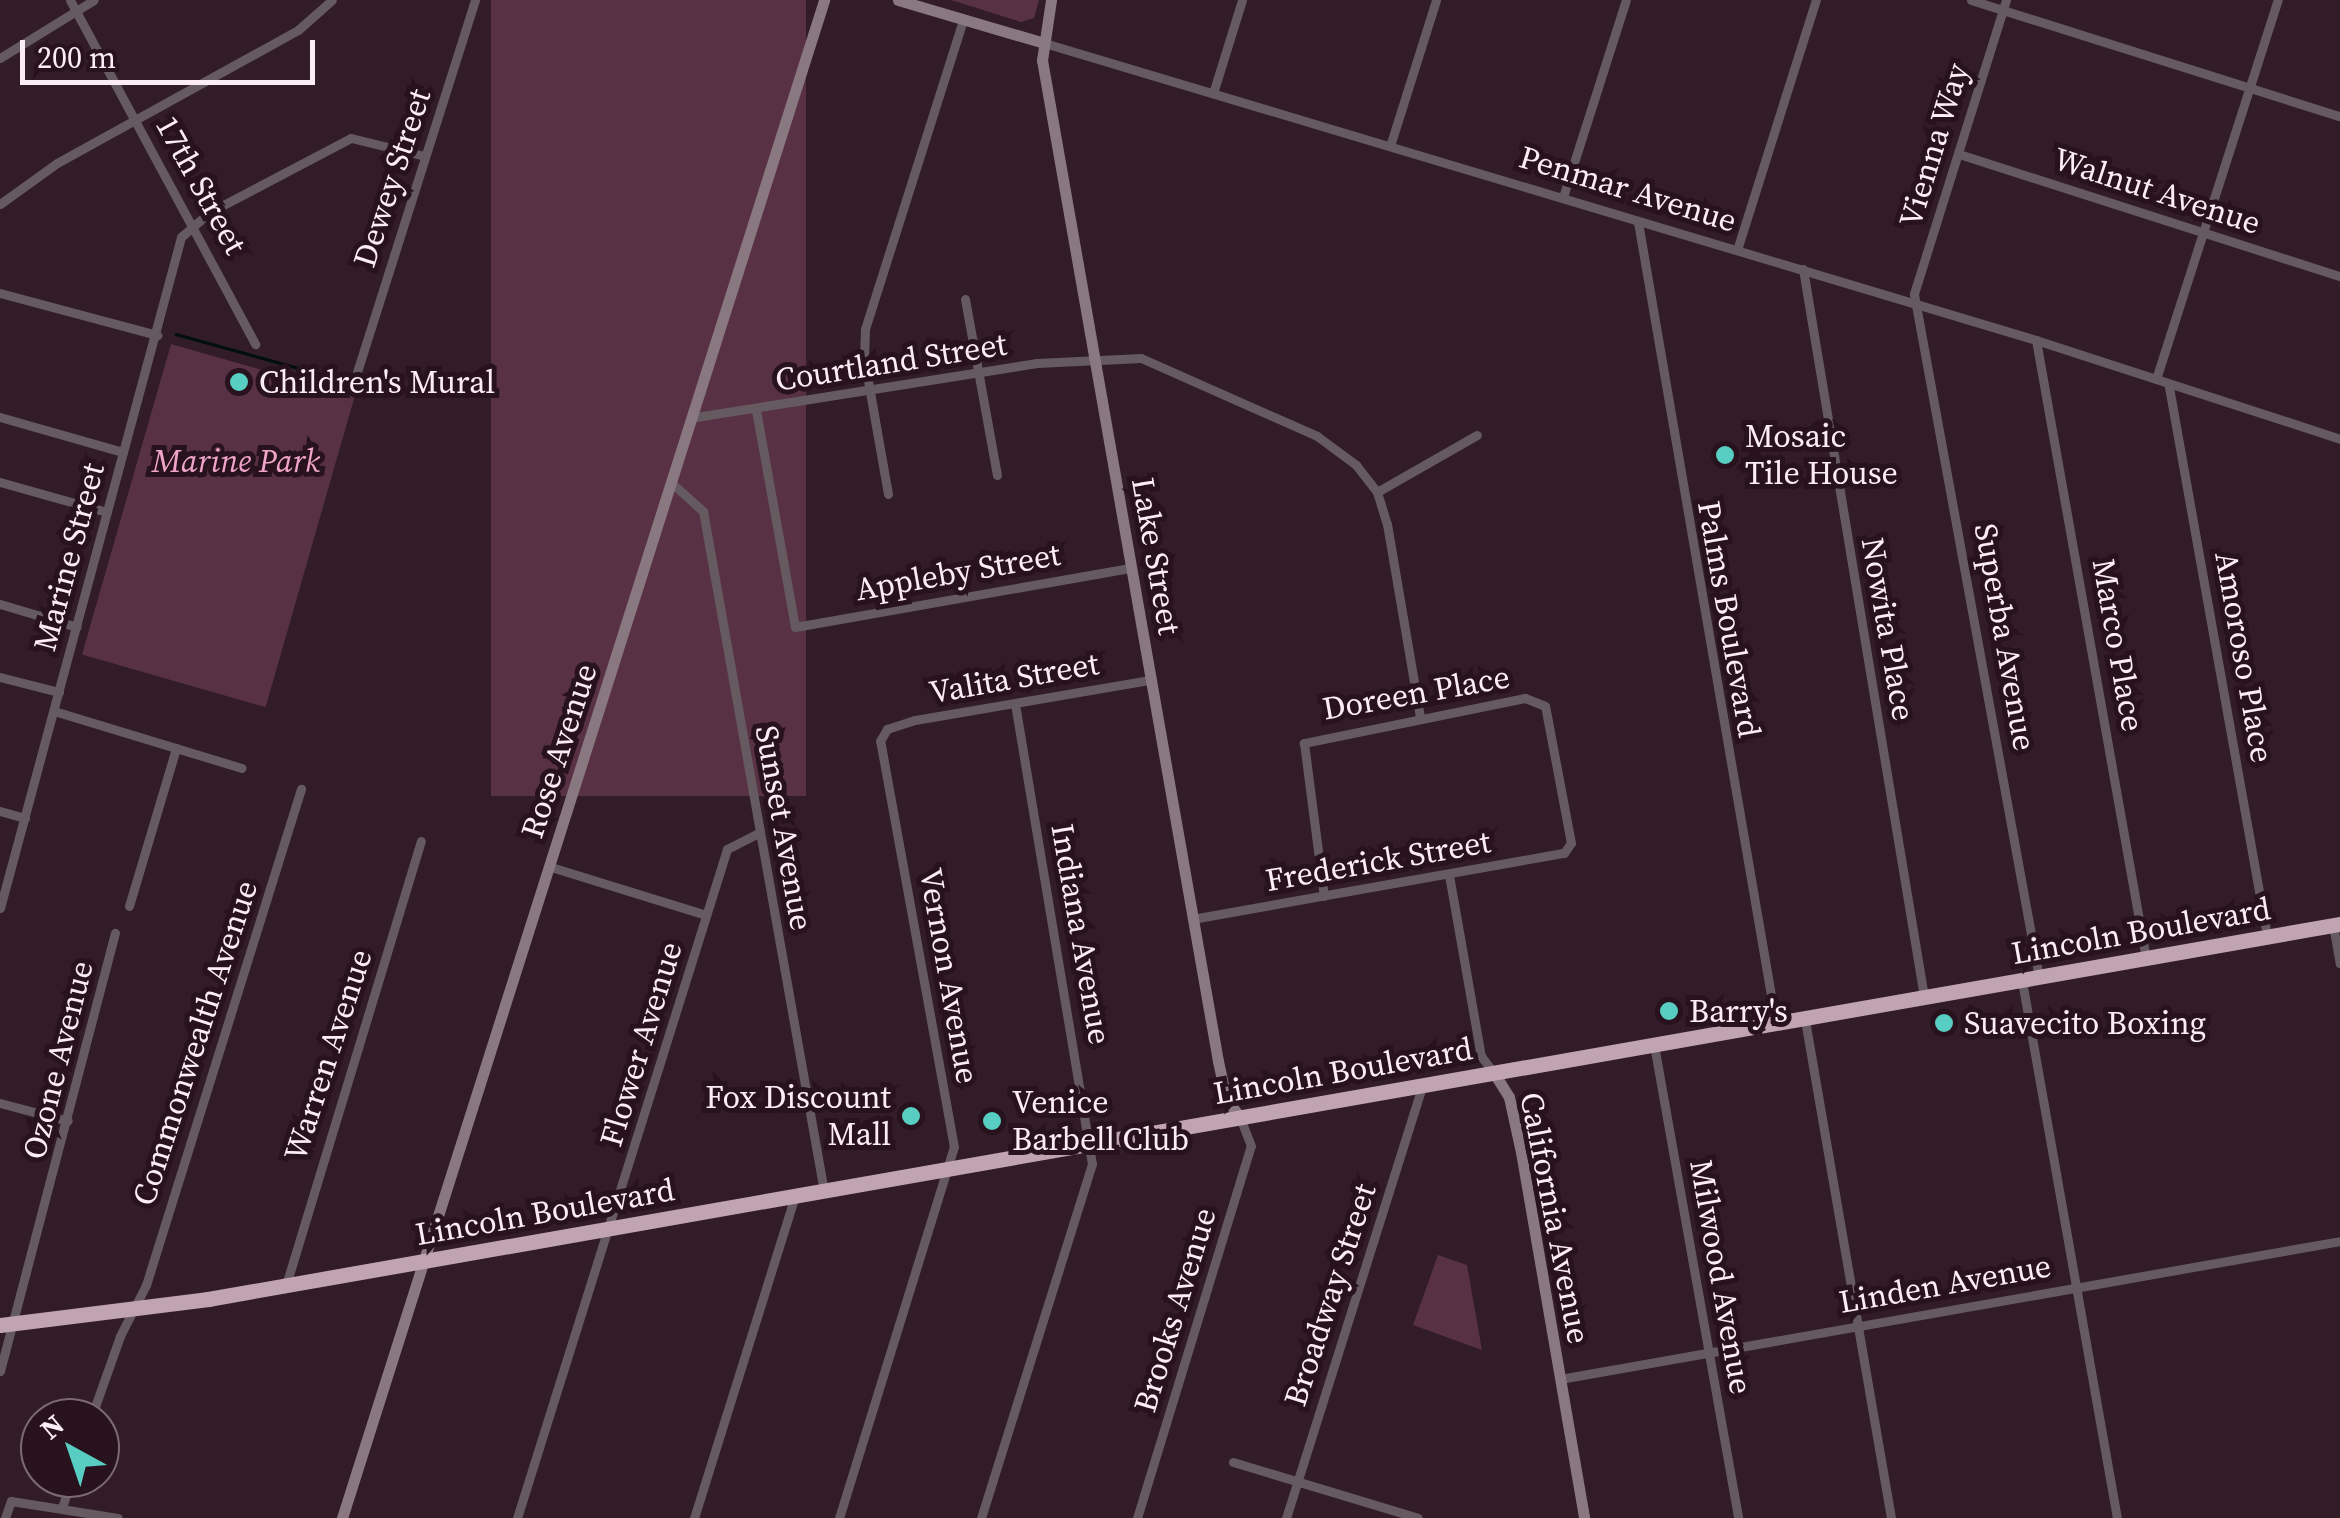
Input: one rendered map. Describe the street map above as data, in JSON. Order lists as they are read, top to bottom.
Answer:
{
  "streets": {
    "highway": ["Lincoln Boulevard"],
    "street": [
      "Vienna Way",
      "Dewey Street",
      "17th Street",
      "Penmar Avenue",
      "Walnut Avenue",
      "Courtland Street",
      "Lake Street",
      "Marine Street",
      "Appleby Street",
      "Palms Boulevard",
      "Nowita Place",
      "Superba Avenue",
      "Marco Place",
      "Amoroso Place",
      "Valita Street",
      "Doreen Place",
      "Rose Avenue",
      "Sunset Avenue",
      "Frederick Street",
      "Indiana Avenue",
      "Vernon Avenue",
      "Commonwealth Avenue",
      "Flower Avenue",
      "Warren Avenue",
      "Ozone Avenue",
      "California Avenue",
      "Milwood Avenue",
      "Linden Avenue",
      "Broadway Street",
      "Brooks Avenue"
    ]
  },
  "crossings": [
    ["Vienna Way", "Penmar Avenue"],
    ["Vienna Way", "Walnut Avenue"],
    ["Vienna Way", "Superba Avenue"],
    ["17th Street", "Marine Street"],
    ["Penmar Avenue", "Lake Street"],
    ["Penmar Avenue", "Palms Boulevard"],
    ["Penmar Avenue", "Nowita Place"],
    ["Penmar Avenue", "Superba Avenue"],
    ["Penmar Avenue", "Marco Place"],
    ["Penmar Avenue", "Amoroso Place"],
    ["Courtland Street", "Lake Street"],
    ["Courtland Street", "Appleby Street"],
    ["Courtland Street", "Rose Avenue"],
    ["Lake Street", "Appleby Street"],
    ["Lake Street", "Valita Street"],
    ["Lake Street", "Frederick Street"],
    ["Lake Street", "Lincoln Boulevard"],
    ["Lake Street", "Brooks Avenue"],
    ["Palms Boulevard", "Lincoln Boulevard"],
    ["Nowita Place", "Lincoln Boulevard"],
    ["Superba Avenue", "Lincoln Boulevard"],
    ["Superba Avenue", "Linden Avenue"],
    ["Marco Place", "Lincoln Boulevard"],
    ["Amoroso Place", "Lincoln Boulevard"],
    ["Valita Street", "Indiana Avenue"],
    ["Valita Street", "Vernon Avenue"],
    ["Doreen Place", "Frederick Street"],
    ["Rose Avenue", "Sunset Avenue"],
    ["Rose Avenue", "Lincoln Boulevard"],
    ["Sunset Avenue", "Lincoln Boulevard"],
    ["Sunset Avenue", "Flower Avenue"],
    ["Frederick Street", "California Avenue"],
    ["Lincoln Boulevard", "Indiana Avenue"],
    ["Lincoln Boulevard", "Vernon Avenue"],
    ["Lincoln Boulevard", "Commonwealth Avenue"],
    ["Lincoln Boulevard", "Flower Avenue"],
    ["Lincoln Boulevard", "Warren Avenue"],
    ["Lincoln Boulevard", "Ozone Avenue"],
    ["Lincoln Boulevard", "California Avenue"],
    ["Lincoln Boulevard", "Milwood Avenue"],
    ["Lincoln Boulevard", "Broadway Street"],
    ["Lincoln Boulevard", "Brooks Avenue"],
    ["California Avenue", "Linden Avenue"],
    ["Milwood Avenue", "Linden Avenue"]
  ],
  "parks": ["Marine Park"],
  "places": [
    "Children's Mural",
    "Mosaic Tile House",
    "Barry's",
    "Suavecito Boxing",
    "Fox Discount Mall",
    "Venice Barbell Club"
  ],
  "scale_bar": "200 m",
  "north": "top left"
}
